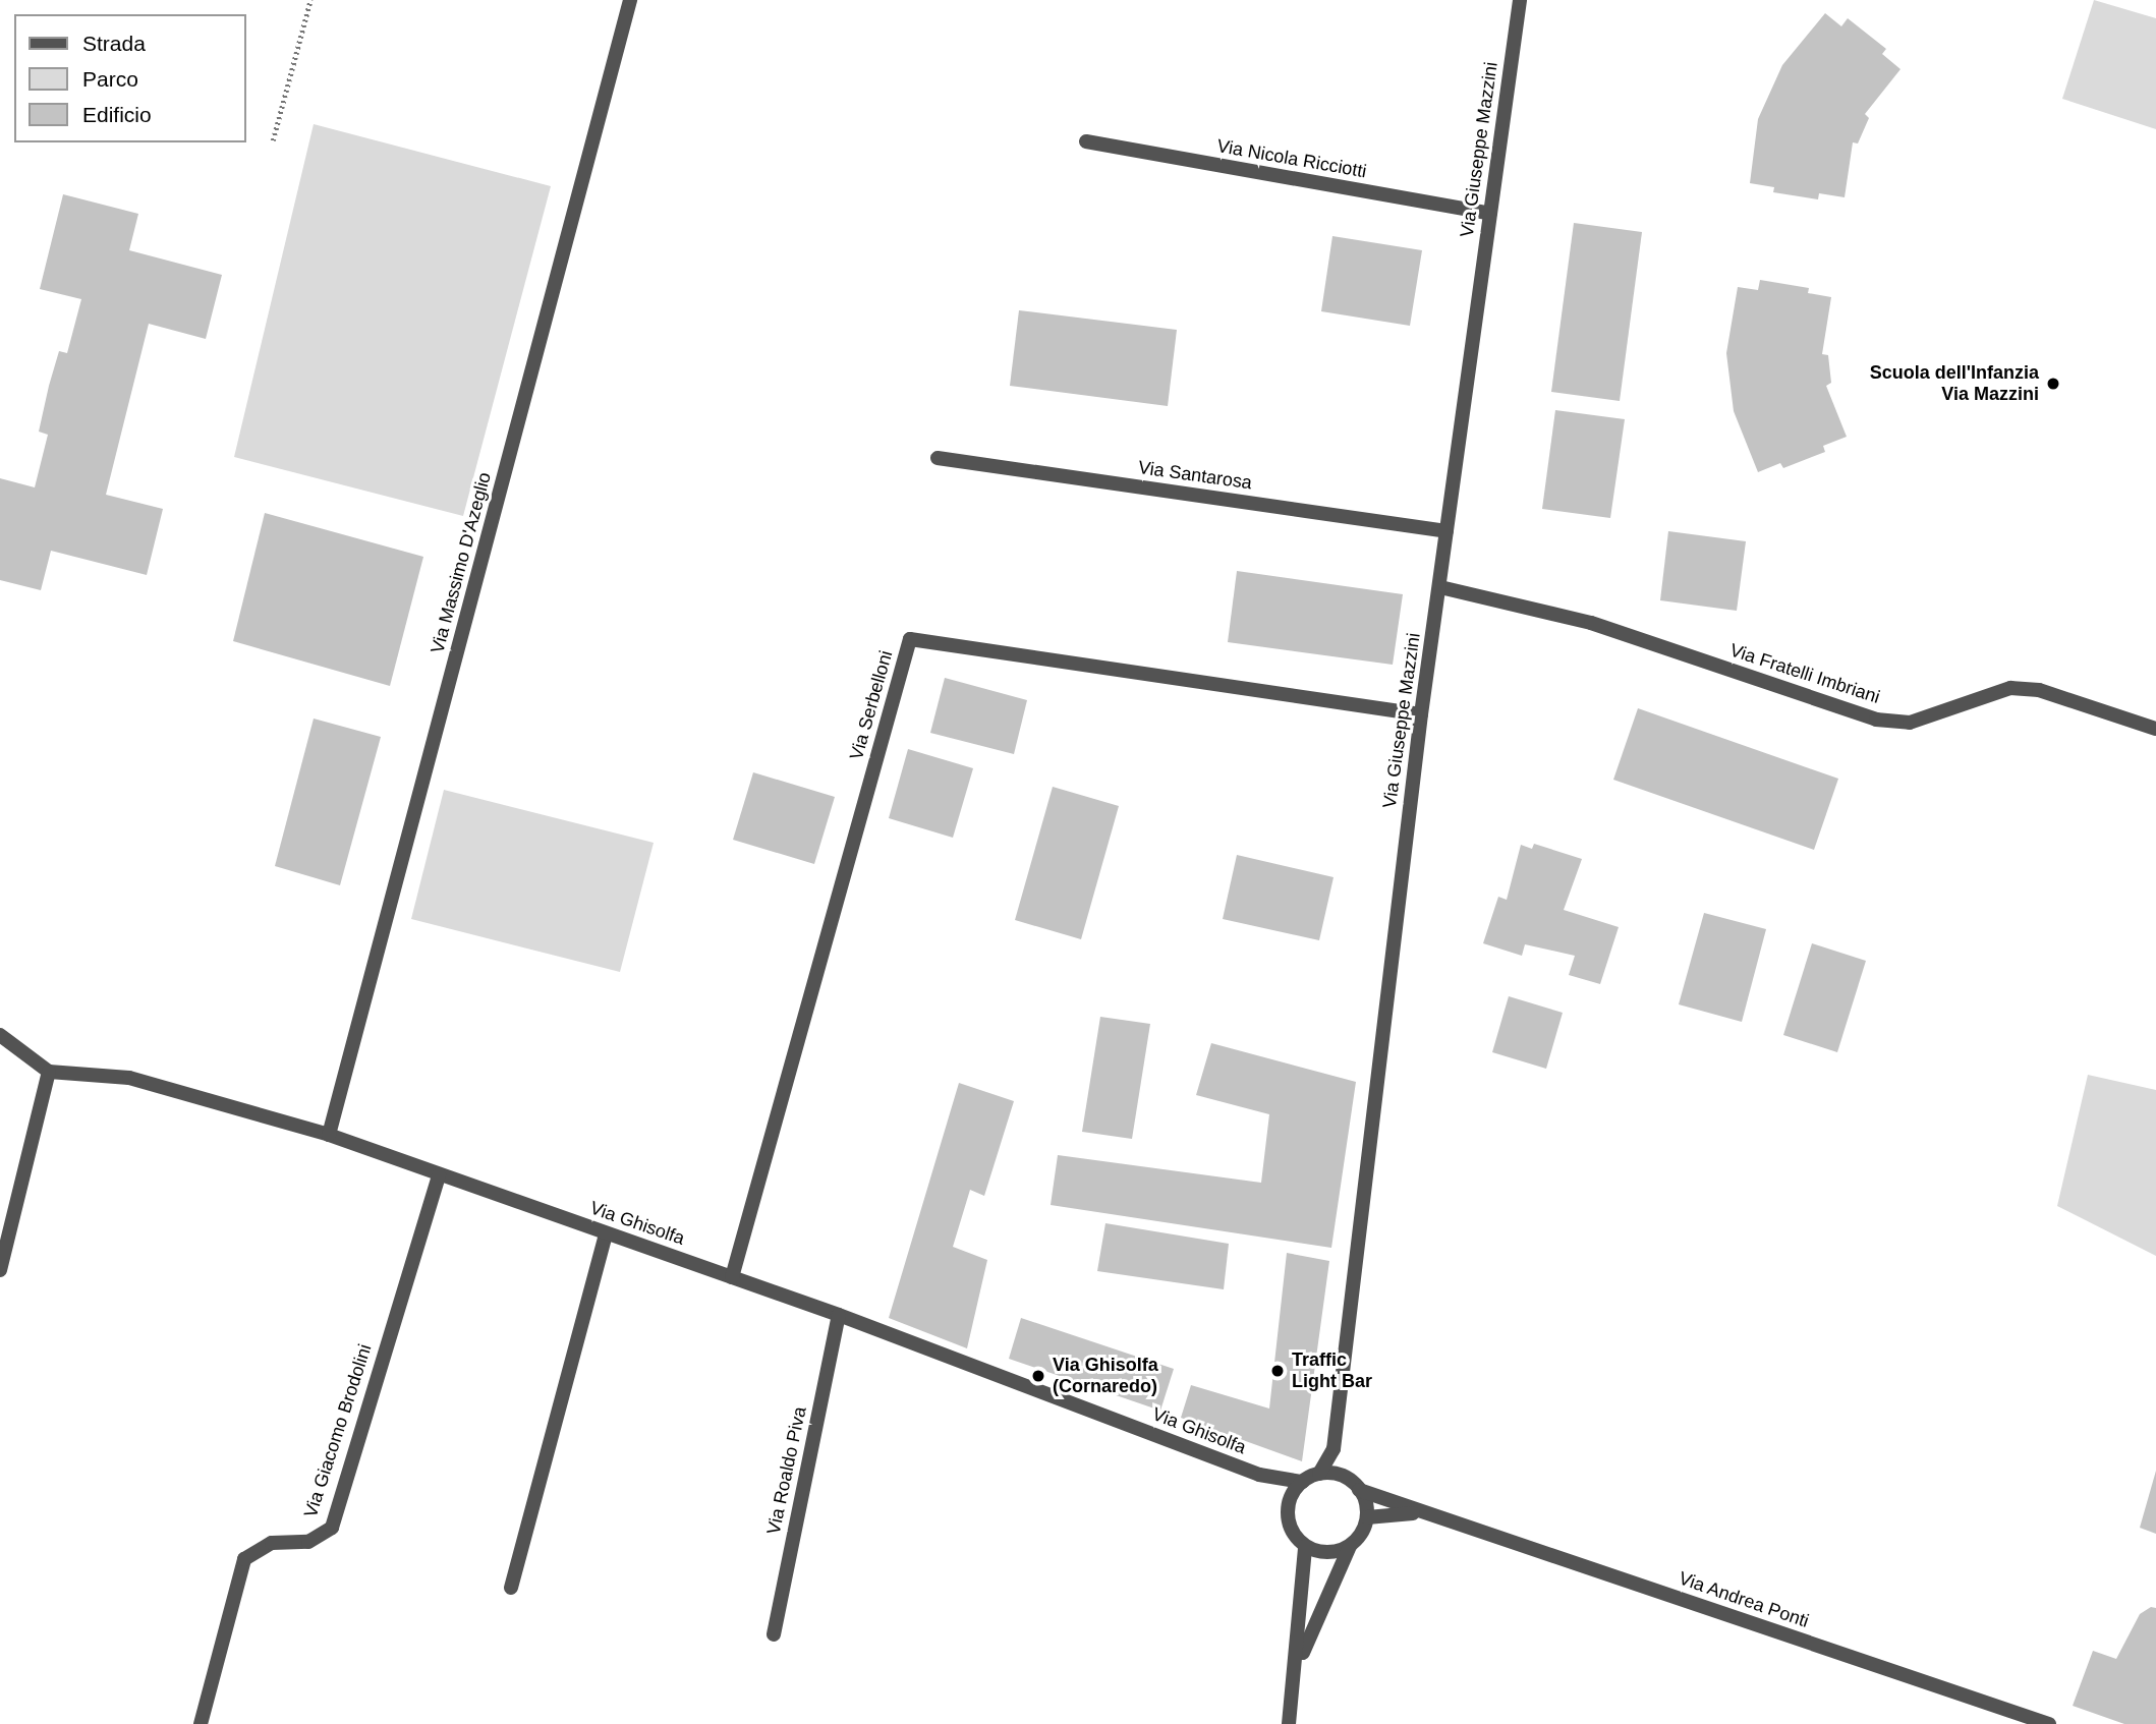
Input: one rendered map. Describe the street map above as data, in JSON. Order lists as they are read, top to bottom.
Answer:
{
  "streets": {
    "street": [
      "Via Giuseppe Mazzini",
      "Via Nicola Ricciotti",
      "Via Santarosa",
      "Via Massimo D'Azeglio",
      "Via Fratelli Imbriani",
      "Via Serbelloni",
      "Via Ghisolfa",
      "Via Giacomo Brodolini",
      "Via Roaldo Piva",
      "Via Andrea Ponti"
    ]
  },
  "crossings": [
    ["Via Giuseppe Mazzini", "Via Nicola Ricciotti"],
    ["Via Giuseppe Mazzini", "Via Santarosa"],
    ["Via Giuseppe Mazzini", "Via Fratelli Imbriani"],
    ["Via Giuseppe Mazzini", "Via Serbelloni"],
    ["Via Giuseppe Mazzini", "Via Ghisolfa"],
    ["Via Giuseppe Mazzini", "Via Andrea Ponti"],
    ["Via Massimo D'Azeglio", "Via Ghisolfa"],
    ["Via Serbelloni", "Via Ghisolfa"],
    ["Via Ghisolfa", "Via Giacomo Brodolini"],
    ["Via Ghisolfa", "Via Roaldo Piva"],
    ["Via Ghisolfa", "Via Andrea Ponti"]
  ],
  "places": ["Scuola dell'Infanzia Via Mazzini", "Traffic Light Bar", "Via Ghisolfa (Cornaredo)"],
  "legend": ["Strada", "Parco", "Edificio"]
}
